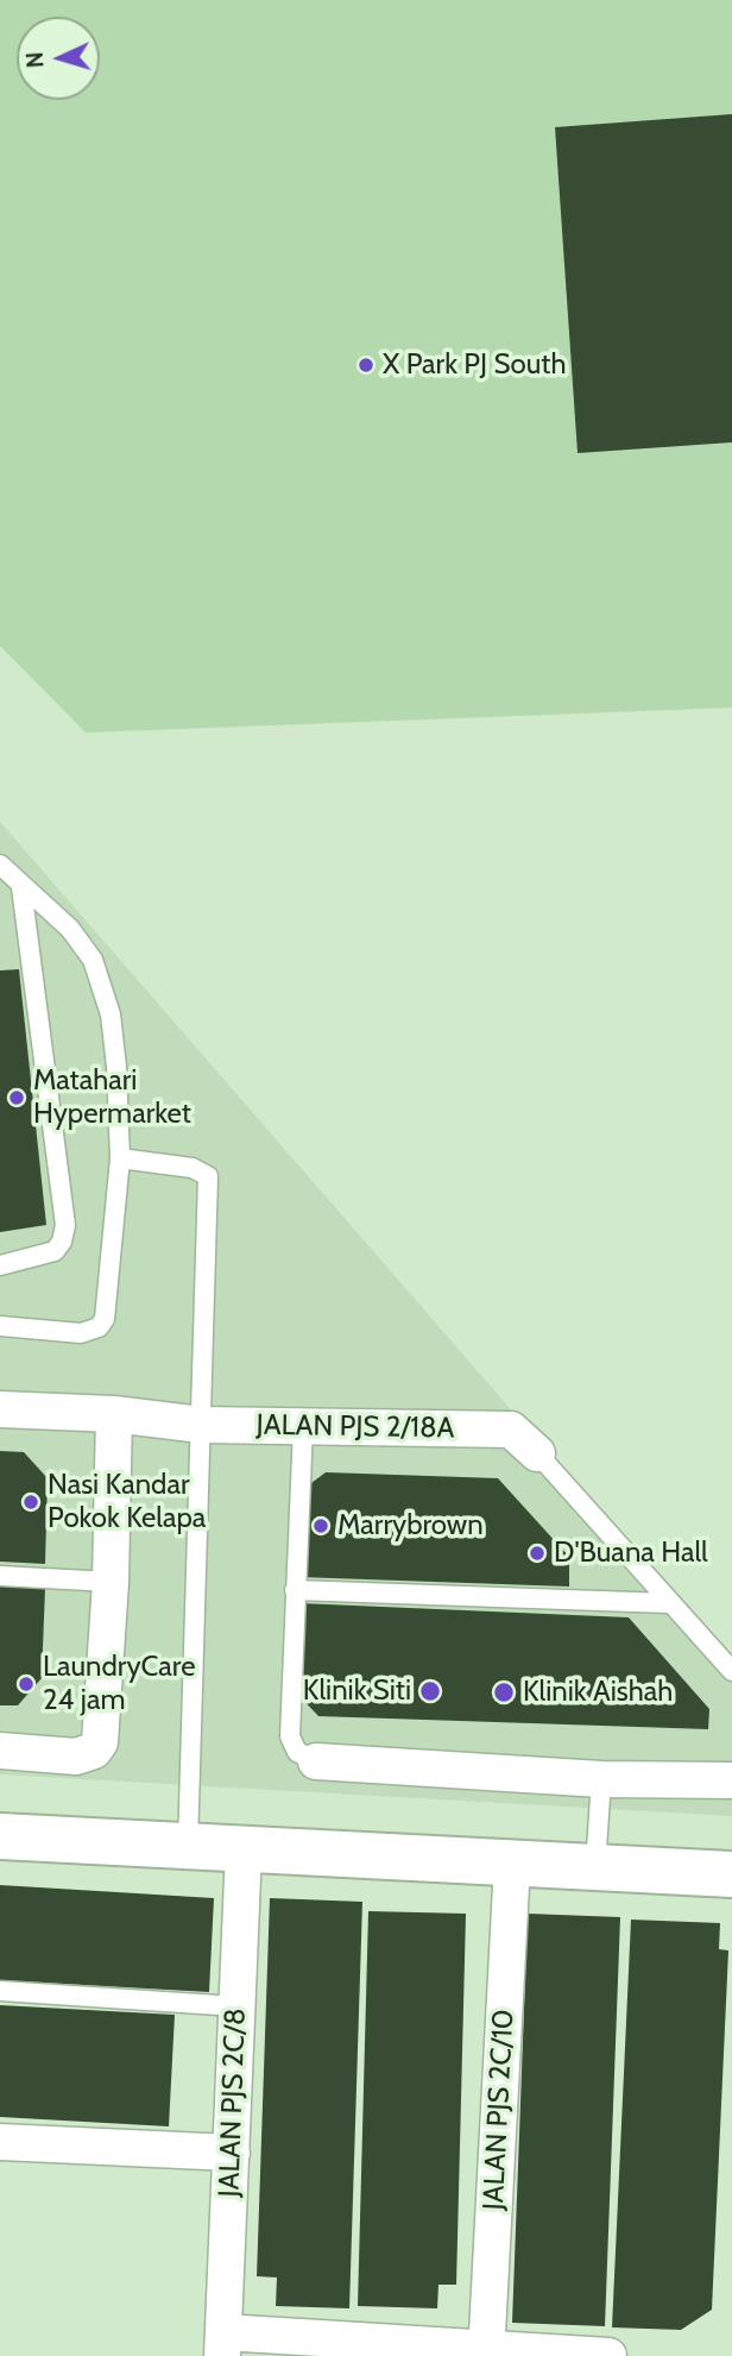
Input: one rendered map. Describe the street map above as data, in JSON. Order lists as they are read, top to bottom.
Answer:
{
  "streets": {
    "street": ["JALAN PJS 2/18A", "JALAN PJS 2C/8", "JALAN PJS 2C/10"]
  },
  "places": [
    "X Park PJ South",
    "Matahari Hypermarket",
    "Nasi Kandar Pokok Kelapa",
    "Marrybrown",
    "D'Buana Hall",
    "LaundryCare 24 jam",
    "Klinik Siti",
    "Klinik Aishah"
  ],
  "north": "left"
}
